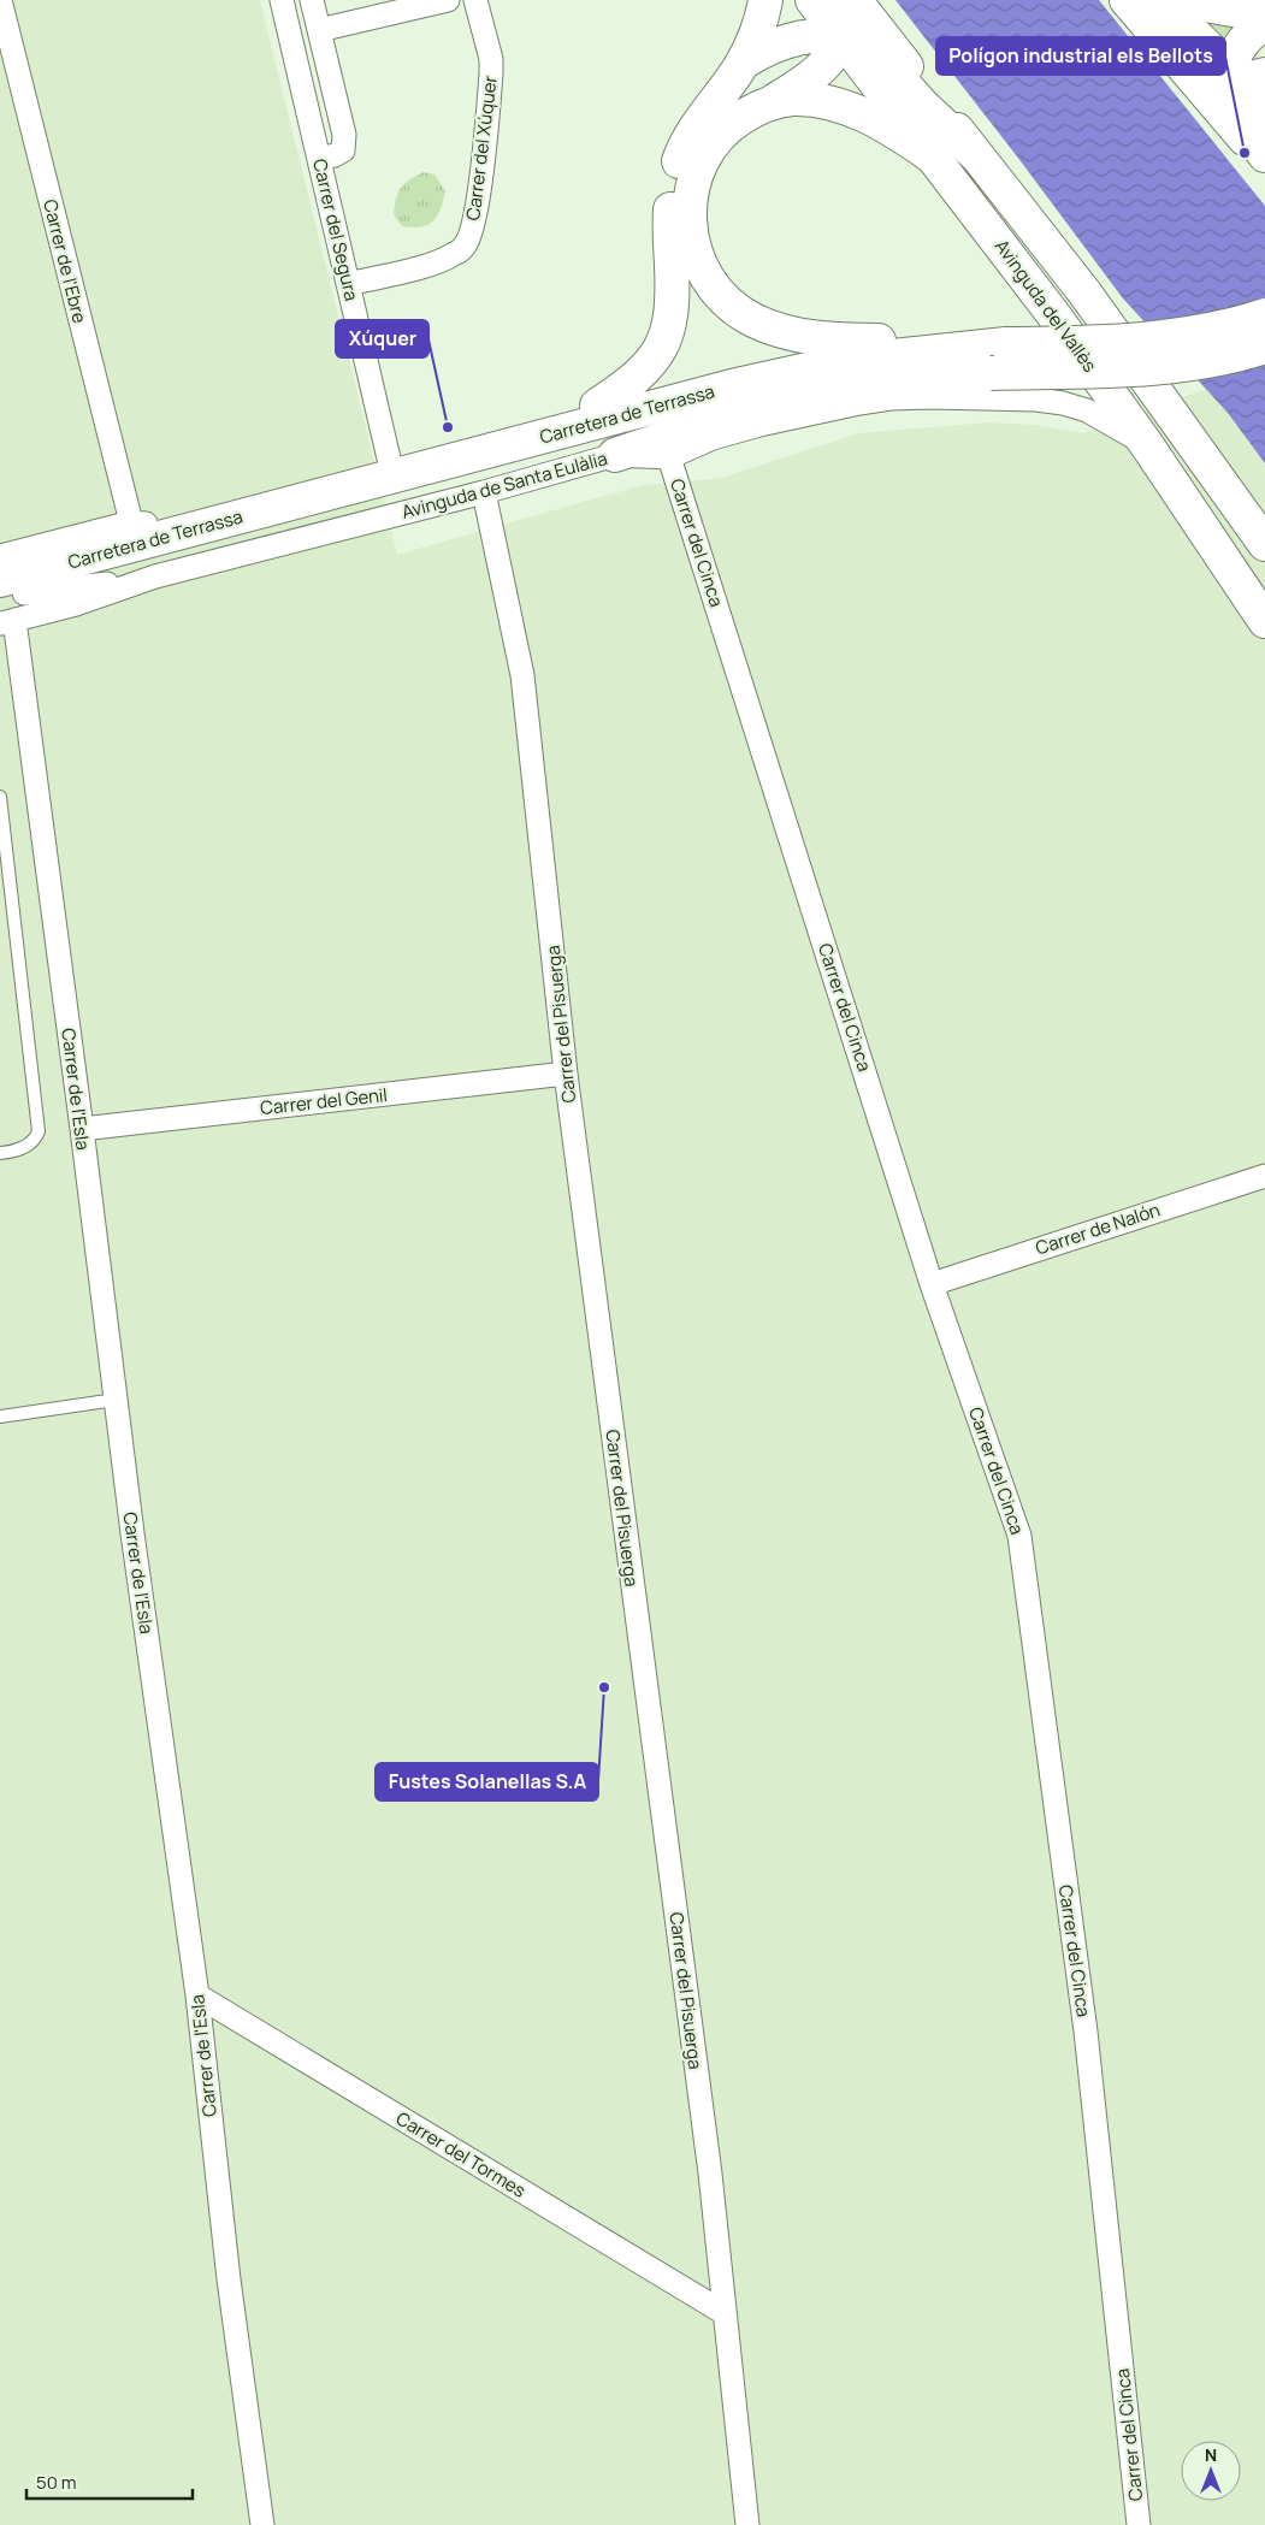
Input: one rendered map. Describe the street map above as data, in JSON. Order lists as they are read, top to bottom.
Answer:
{
  "streets": {
    "main road": ["Avinguda del Vallès", "Carretera de Terrassa"],
    "street": [
      "Carrer del Xúquer",
      "Carrer del Segura",
      "Carrer de l'Ebre",
      "Avinguda de Santa Eulàlia",
      "Carrer del Cinca",
      "Carrer del Pisuerga",
      "Carrer de l'Esla",
      "Carrer del Genil",
      "Carrer de Nalón",
      "Carrer del Tormes"
    ]
  },
  "crossings": [
    ["Carrer del Xúquer", "Carrer del Segura"],
    ["Avinguda del Vallès", "Avinguda de Santa Eulàlia"],
    ["Carretera de Terrassa", "Avinguda de Santa Eulàlia"],
    ["Carretera de Terrassa", "Carrer de l'Esla"],
    ["Avinguda de Santa Eulàlia", "Carrer del Cinca"],
    ["Avinguda de Santa Eulàlia", "Carrer del Pisuerga"],
    ["Carrer del Cinca", "Carrer de Nalón"],
    ["Carrer del Pisuerga", "Carrer del Genil"],
    ["Carrer del Pisuerga", "Carrer del Tormes"],
    ["Carrer de l'Esla", "Carrer del Genil"],
    ["Carrer de l'Esla", "Carrer del Tormes"]
  ],
  "places": ["Polígon industrial els Bellots", "Xúquer", "Fustes Solanellas S.A"],
  "scale_bar": "50 m",
  "north": "top"
}
